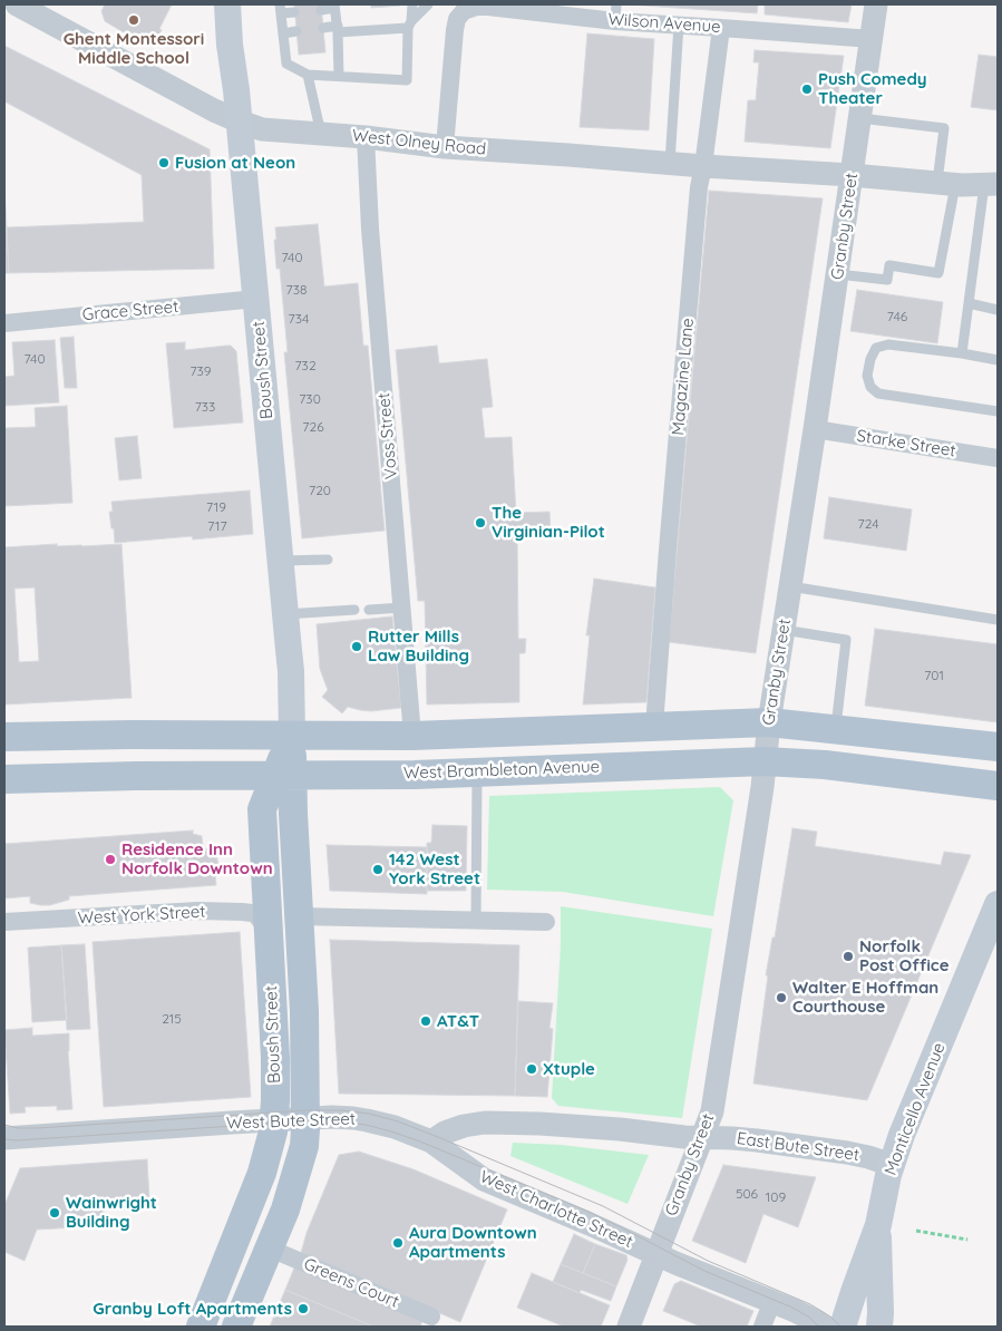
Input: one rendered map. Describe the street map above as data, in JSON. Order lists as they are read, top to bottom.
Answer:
{
  "streets": {
    "main road": ["Boush Street", "West Brambleton Avenue", "Monticello Avenue"],
    "street": [
      "Wilson Avenue",
      "West Olney Road",
      "Granby Street",
      "Grace Street",
      "Magazine Lane",
      "Voss Street",
      "Starke Street",
      "West York Street",
      "West Bute Street",
      "East Bute Street",
      "West Charlotte Street",
      "Greens Court"
    ]
  },
  "crossings": [
    ["Wilson Avenue", "West Olney Road"],
    ["Wilson Avenue", "Granby Street"],
    ["Wilson Avenue", "Magazine Lane"],
    ["West Olney Road", "Granby Street"],
    ["West Olney Road", "Boush Street"],
    ["West Olney Road", "Magazine Lane"],
    ["West Olney Road", "Voss Street"],
    ["Granby Street", "Starke Street"],
    ["Granby Street", "West Brambleton Avenue"],
    ["Granby Street", "East Bute Street"],
    ["Granby Street", "West Charlotte Street"],
    ["Grace Street", "Boush Street"],
    ["Boush Street", "West Brambleton Avenue"],
    ["Boush Street", "West York Street"],
    ["Boush Street", "West Bute Street"],
    ["Boush Street", "Greens Court"],
    ["Monticello Avenue", "East Bute Street"],
    ["Monticello Avenue", "West Charlotte Street"],
    ["West Bute Street", "West Charlotte Street"]
  ],
  "places": [
    "Ghent Montessori Middle School",
    "Push Comedy Theater",
    "Fusion at Neon",
    "The Virginian-Pilot",
    "Rutter Mills Law Building",
    "Residence Inn Norfolk Downtown",
    "142 West York Street",
    "Norfolk Post Office",
    "Walter E Hoffman Courthouse",
    "AT&T",
    "Xtuple",
    "Wainwright Building",
    "Aura Downtown Apartments",
    "Granby Loft Apartments"
  ],
  "house_numbers": [
    "740",
    "738",
    "746",
    "734",
    "740",
    "732",
    "739",
    "730",
    "733",
    "726",
    "720",
    "719",
    "724",
    "717",
    "701",
    "215",
    "506",
    "109"
  ]
}
